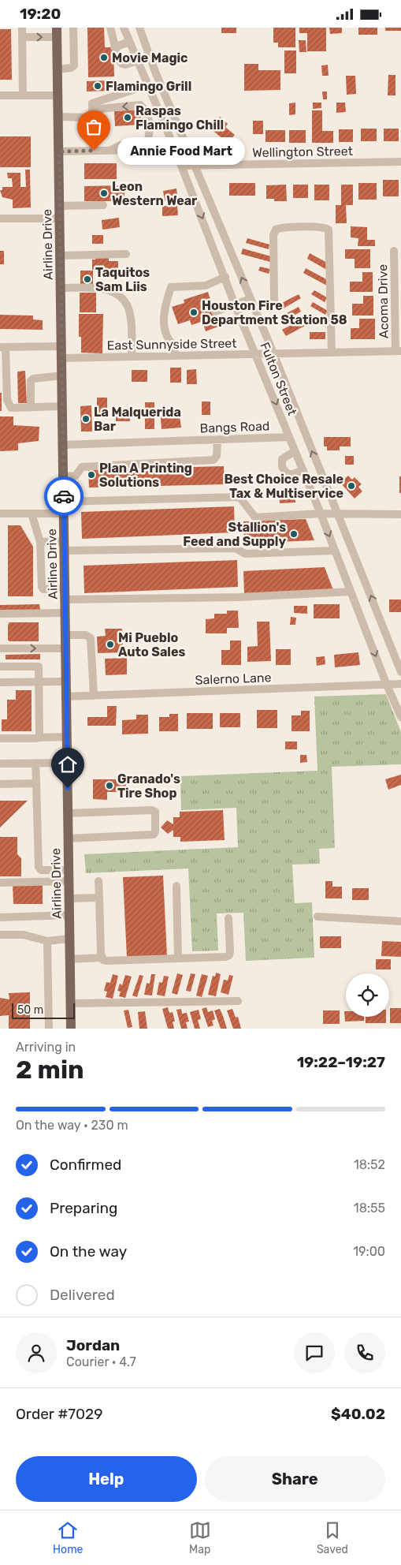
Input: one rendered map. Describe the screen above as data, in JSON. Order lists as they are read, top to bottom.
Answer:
{
  "streets": {
    "main road": ["Airline Drive"],
    "street": [
      "Wellington Street",
      "Acoma Drive",
      "East Sunnyside Street",
      "Fulton Street",
      "Bangs Road",
      "Salerno Lane"
    ]
  },
  "crossings": [
    ["Wellington Street", "Fulton Street"],
    ["Airline Drive", "East Sunnyside Street"],
    ["Airline Drive", "Bangs Road"],
    ["Airline Drive", "Salerno Lane"],
    ["Acoma Drive", "East Sunnyside Street"],
    ["East Sunnyside Street", "Fulton Street"],
    ["Fulton Street", "Bangs Road"],
    ["Fulton Street", "Salerno Lane"]
  ],
  "places": [
    "Movie Magic",
    "Flamingo Grill",
    "Raspas Flamingo Chill",
    "Annie Food Mart",
    "Leon Western Wear",
    "Taquitos Sam Liis",
    "Houston Fire Department Station 58",
    "La Malquerida Bar",
    "Plan A Printing Solutions",
    "Best Choice Resale Tax & Multiservice",
    "Stallion's Feed and Supply",
    "Mi Pueblo Auto Sales",
    "Granado's Tire Shop"
  ],
  "scale_bar": "50 m",
  "page": {
    "status": "19:20",
    "bubble": "Annie Food Mart",
    "scale": "50 m",
    "heading": ["2 min", "Arriving in", "19:22–19:27"],
    "panel": [
      "Jordan",
      "Courier · 4.7",
      "Order #7029",
      "$40.02"
    ],
    "bar": "On the way · 230 m",
    "list": [
      ["Confirmed", "18:52"],
      ["Preparing", "18:55"],
      ["On the way", "19:00"],
      "Delivered"
    ],
    "buttons": ["Help", "Share"],
    "tabs": ["Home", "Map", "Saved"]
  }
}
